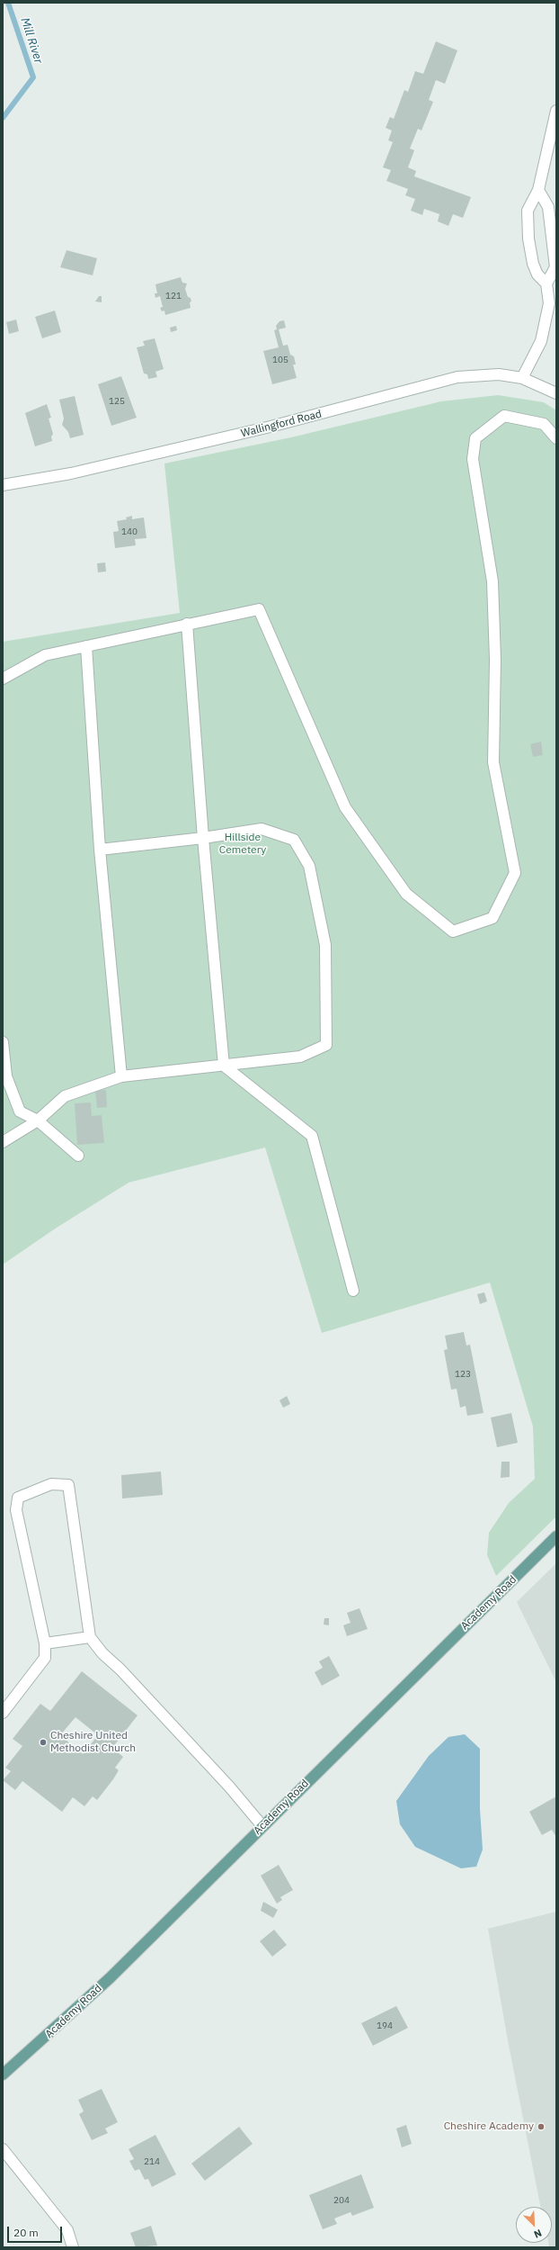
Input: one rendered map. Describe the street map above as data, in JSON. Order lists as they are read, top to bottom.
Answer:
{
  "streets": {
    "main road": ["Academy Road"],
    "street": ["Wallingford Road"]
  },
  "water": ["Mill River"],
  "parks": ["Hillside Cemetery"],
  "places": ["Cheshire United Methodist Church", "Cheshire Academy"],
  "house_numbers": [
    "121",
    "105",
    "125",
    "140",
    "123",
    "194",
    "214",
    "204"
  ],
  "scale_bar": "20 m",
  "north": "bottom right"
}
